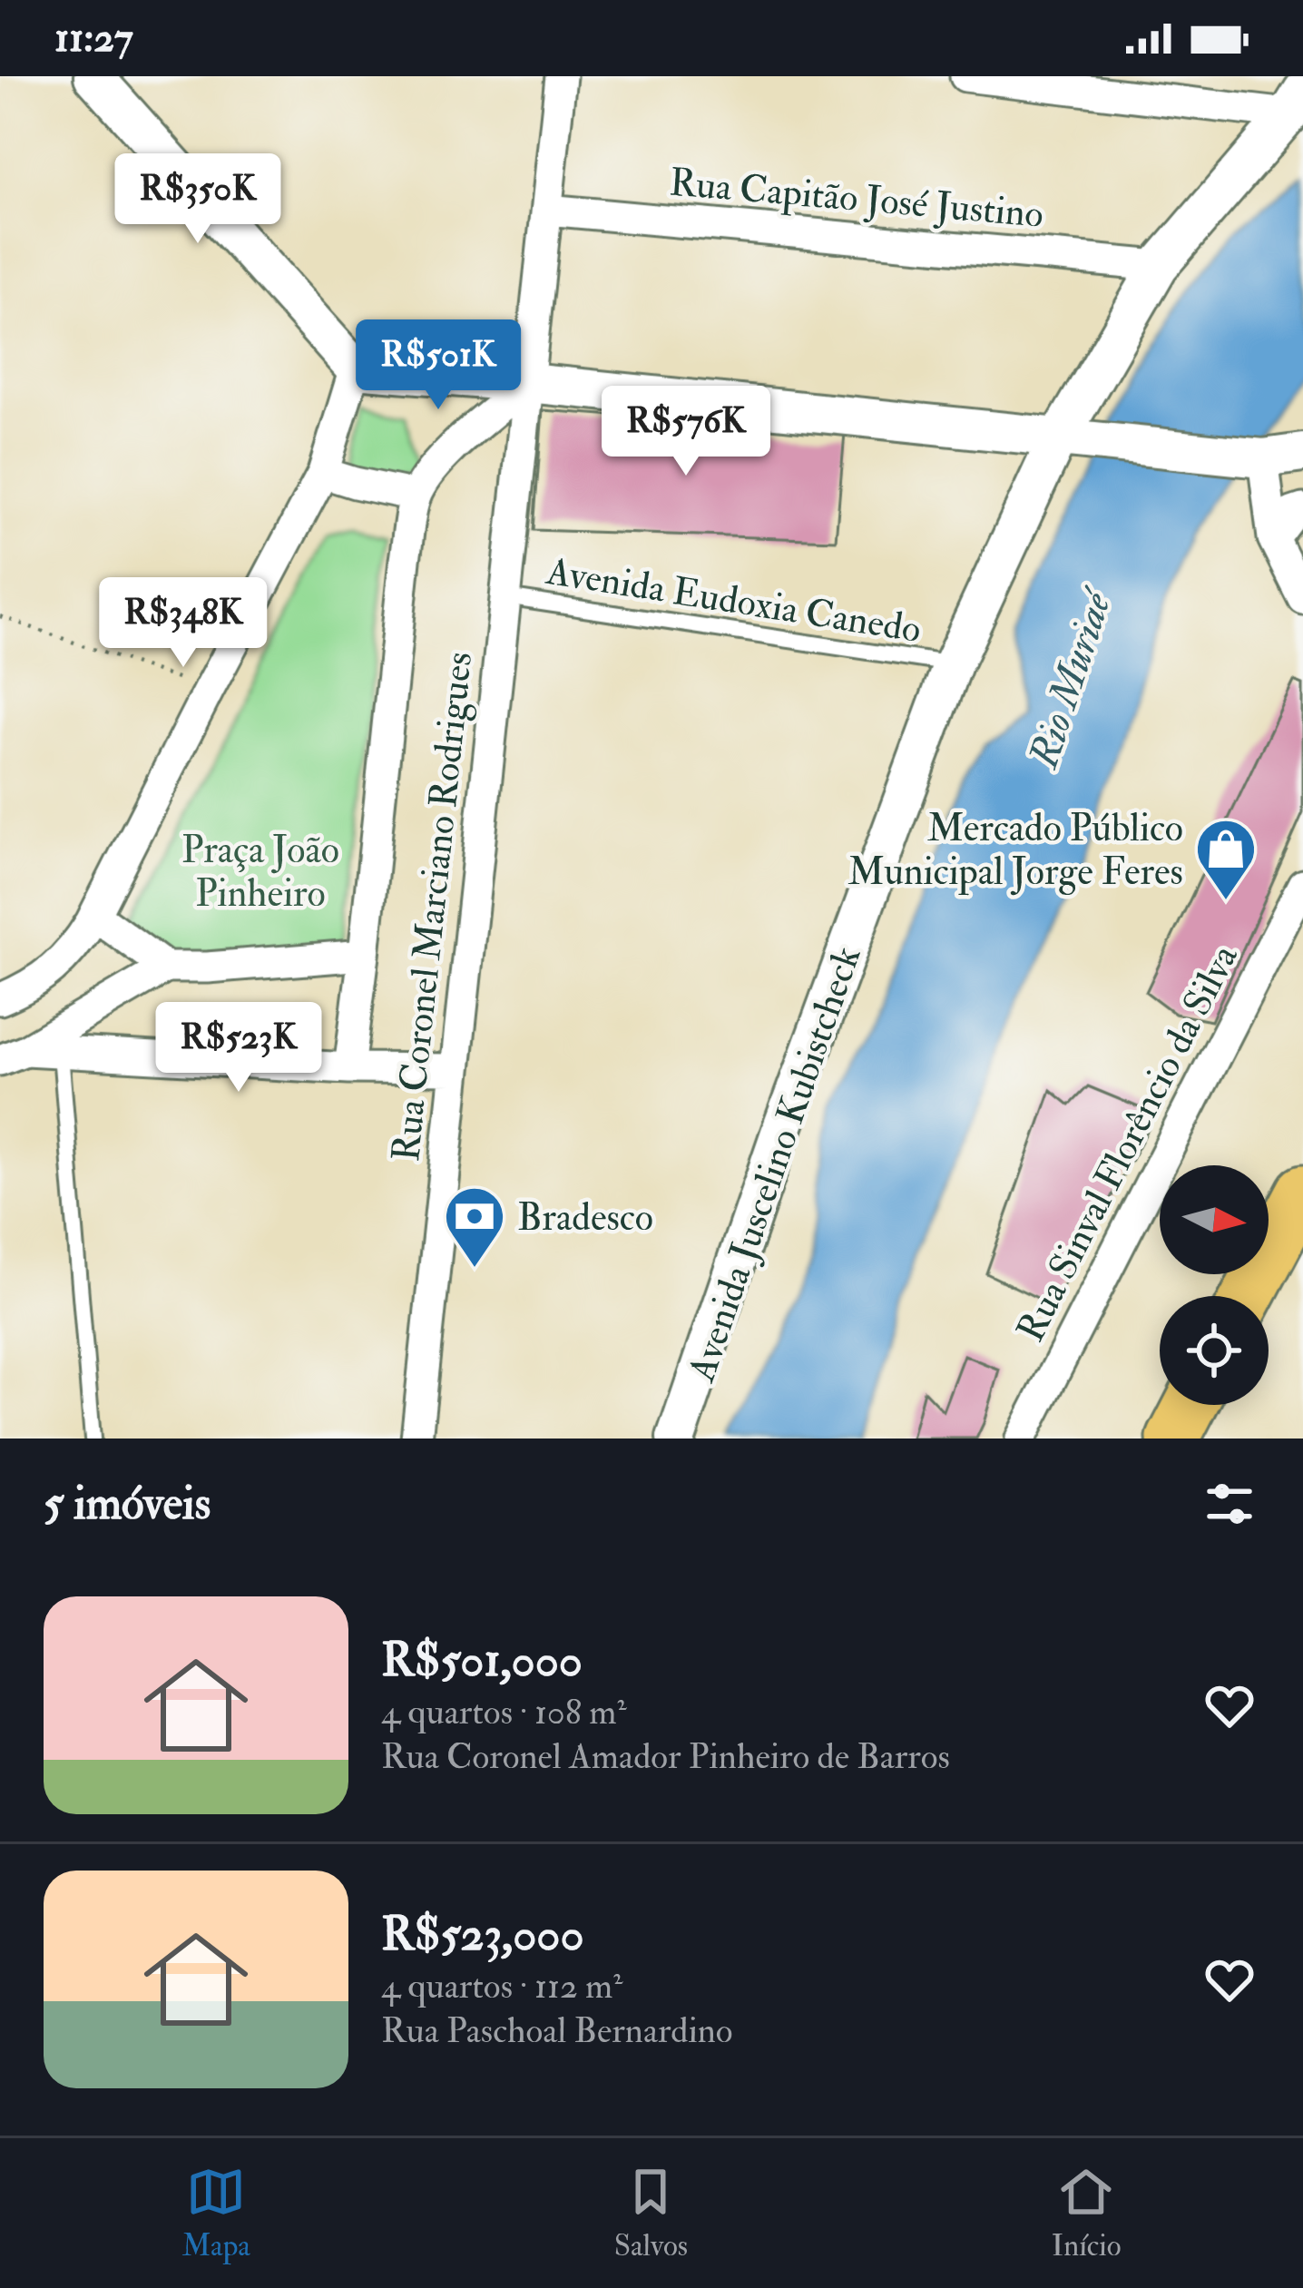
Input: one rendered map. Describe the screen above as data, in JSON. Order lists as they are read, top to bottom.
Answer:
{
  "streets": {
    "street": [
      "Rua Capitão José Justino",
      "Rua Coronel Marciano Rodrigues",
      "Rua Sinval Florêncio da Silva",
      "Avenida Juscelino Kubistcheck"
    ],
    "lane": ["Avenida Eudoxia Canedo"]
  },
  "crossings": [
    ["Rua Capitão José Justino", "Rua Coronel Marciano Rodrigues"],
    ["Rua Capitão José Justino", "Avenida Juscelino Kubistcheck"],
    ["Avenida Eudoxia Canedo", "Rua Coronel Marciano Rodrigues"],
    ["Avenida Eudoxia Canedo", "Avenida Juscelino Kubistcheck"]
  ],
  "water": ["Rio Muriaé"],
  "parks": ["Praça João Pinheiro"],
  "places": {
    "shop": ["Mercado Público Municipal Jorge Feres"],
    "bank": ["Bradesco"]
  },
  "north": "right",
  "page": {
    "status": "11:27",
    "price": [
      "R$350K",
      "R$501K",
      "R$576K",
      "R$348K",
      "R$523K"
    ],
    "heading": "5 imóveis",
    "list": [
      {
        "name": "R$501,000",
        "note": "4 quartos · 108 m² · Rua Coronel Amador Pinheiro de Barros"
      },
      {
        "name": "R$523,000",
        "note": "4 quartos · 112 m² · Rua Paschoal Bernardino"
      }
    ],
    "tabs": ["Mapa", "Salvos", "Início"]
  }
}
